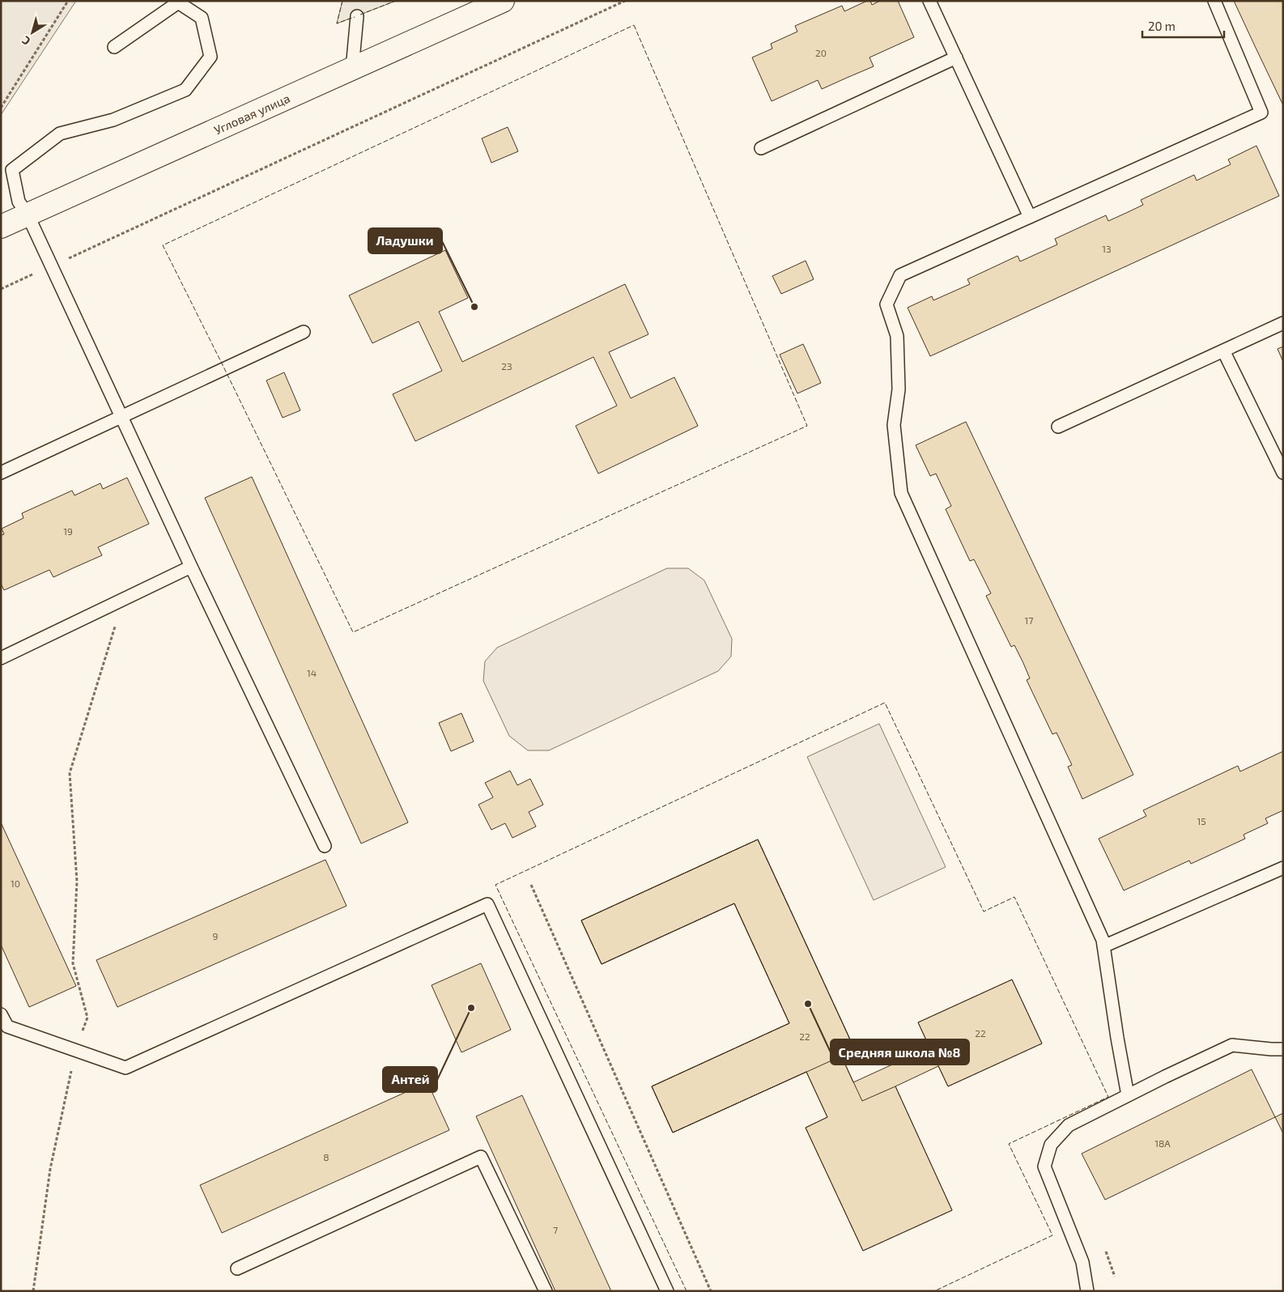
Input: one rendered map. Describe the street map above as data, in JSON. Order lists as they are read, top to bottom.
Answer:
{
  "streets": {
    "street": ["Угловая улица"]
  },
  "places": ["Ладушки", "Средняя школа №8", "Антей"],
  "house_numbers": [
    "20",
    "13",
    "23",
    "19",
    "17",
    "14",
    "15",
    "10",
    "9",
    "22",
    "22",
    "18А",
    "8",
    "7"
  ],
  "scale_bar": "20 m",
  "north": "bottom left"
}
